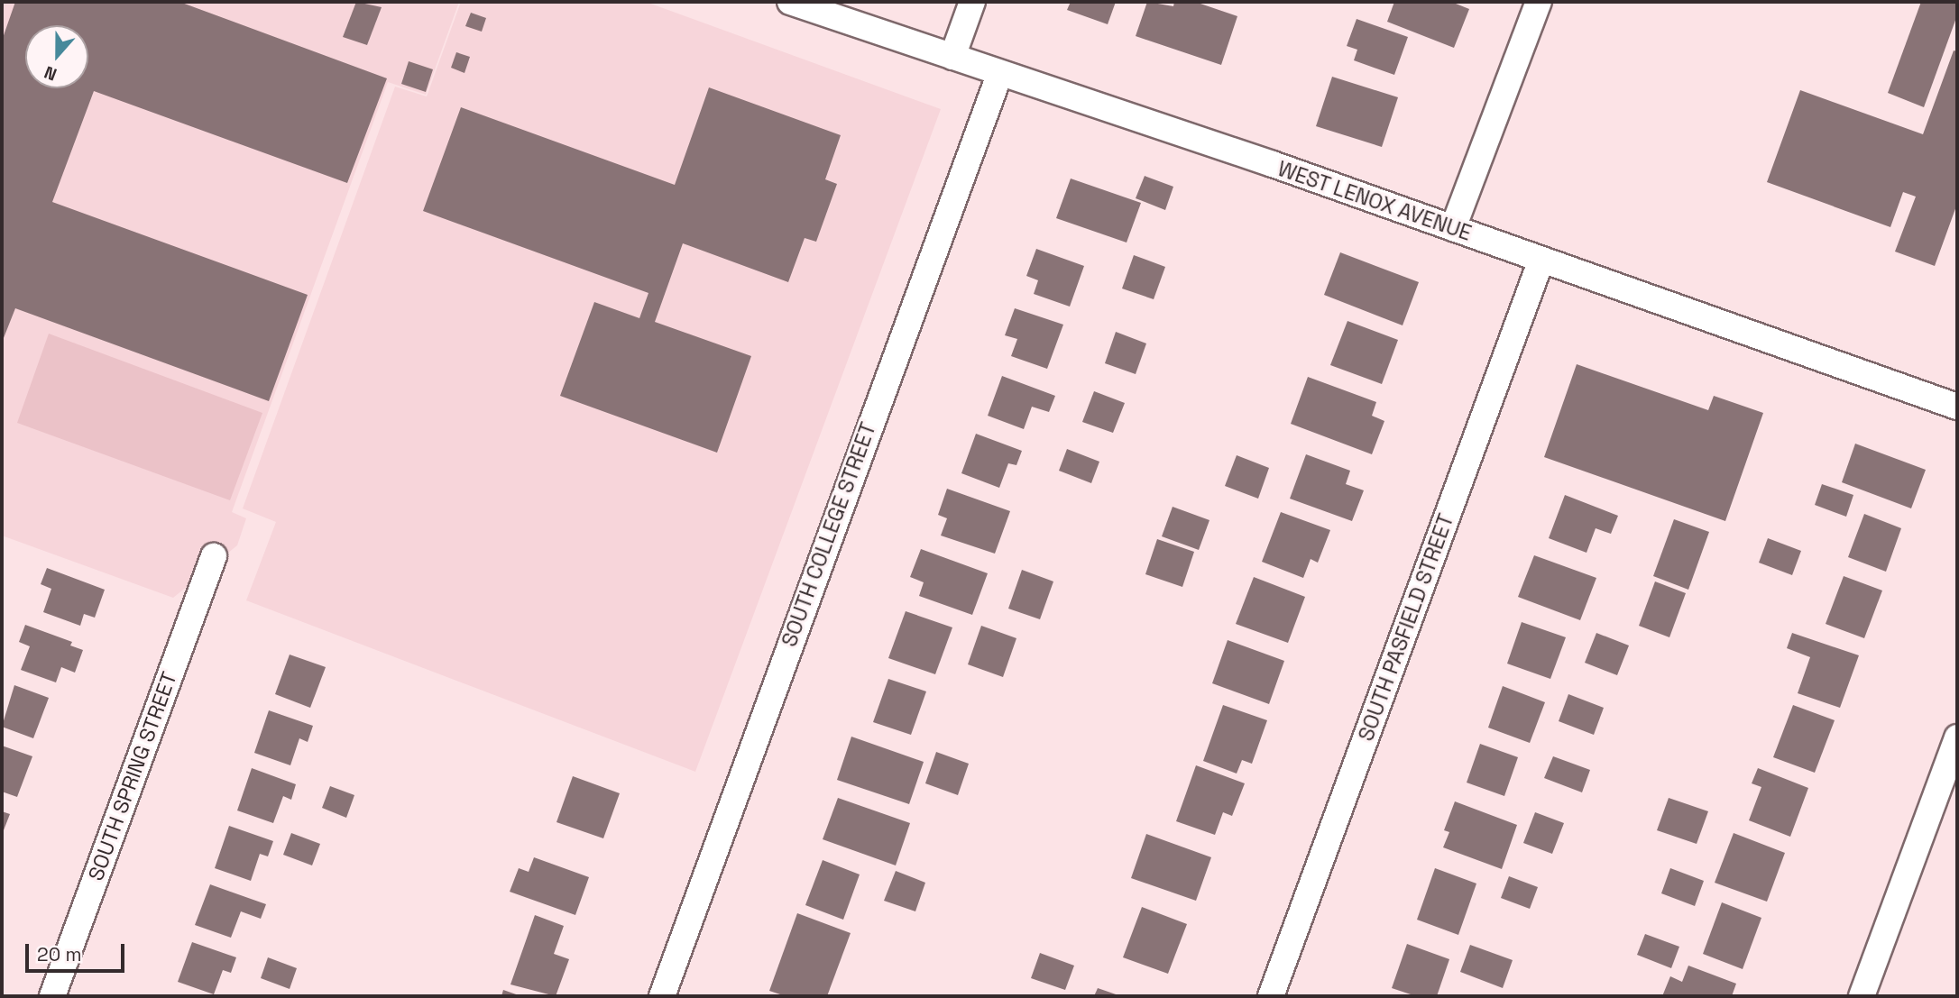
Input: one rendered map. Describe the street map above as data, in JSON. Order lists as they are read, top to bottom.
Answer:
{
  "streets": {
    "street": [
      "WEST LENOX AVENUE",
      "SOUTH COLLEGE STREET",
      "SOUTH PASFIELD STREET",
      "SOUTH SPRING STREET"
    ]
  },
  "crossings": [
    ["WEST LENOX AVENUE", "SOUTH COLLEGE STREET"],
    ["WEST LENOX AVENUE", "SOUTH PASFIELD STREET"]
  ],
  "scale_bar": "20 m",
  "north": "bottom"
}
